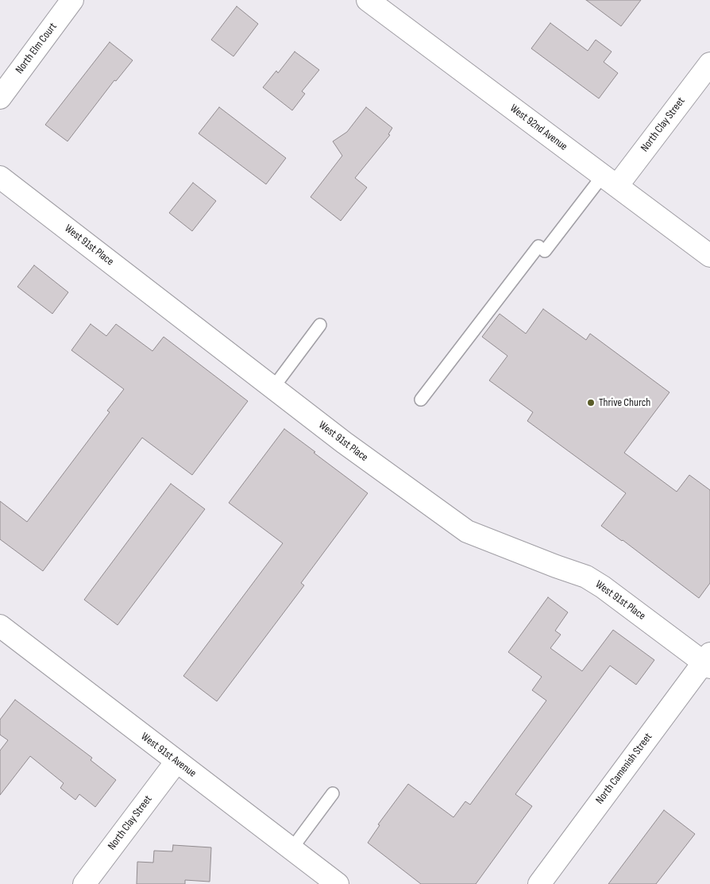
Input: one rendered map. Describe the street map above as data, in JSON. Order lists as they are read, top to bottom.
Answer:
{
  "streets": {
    "street": [
      "North Elm Court",
      "North Clay Street",
      "West 92nd Avenue",
      "West 91st Place",
      "West 91st Avenue",
      "North Camenish Street"
    ]
  },
  "crossings": [
    ["North Clay Street", "West 92nd Avenue"],
    ["North Clay Street", "West 91st Avenue"],
    ["West 91st Place", "North Camenish Street"]
  ],
  "places": ["Thrive Church"]
}
